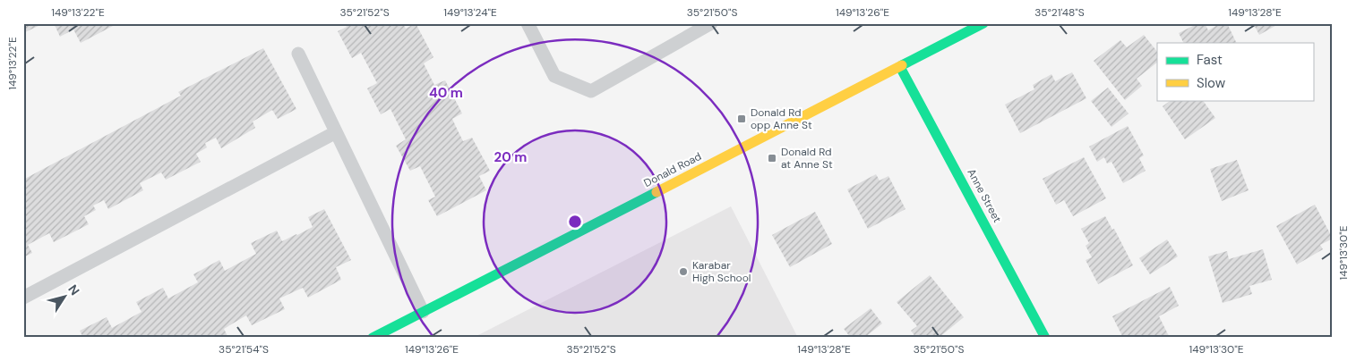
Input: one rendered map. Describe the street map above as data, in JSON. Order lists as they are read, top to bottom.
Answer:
{
  "streets": {
    "street": ["Donald Road", "Anne Street"]
  },
  "crossings": [
    ["Donald Road", "Anne Street"]
  ],
  "places": {
    "transit": ["Donald Rd opp Anne St", "Donald Rd at Anne St"],
    "other": ["Karabar High School"]
  },
  "legend": ["Fast", "Slow"],
  "north": "top right",
  "coordinates": [
    "149°13'22\"E",
    "35°21'52\"S",
    "149°13'24\"E",
    "35°21'50\"S",
    "149°13'26\"E",
    "35°21'48\"S",
    "149°13'28\"E",
    "149°13'30\"E",
    "35°21'54\"S"
  ],
  "rings": ["40 m", "20 m"]
}
